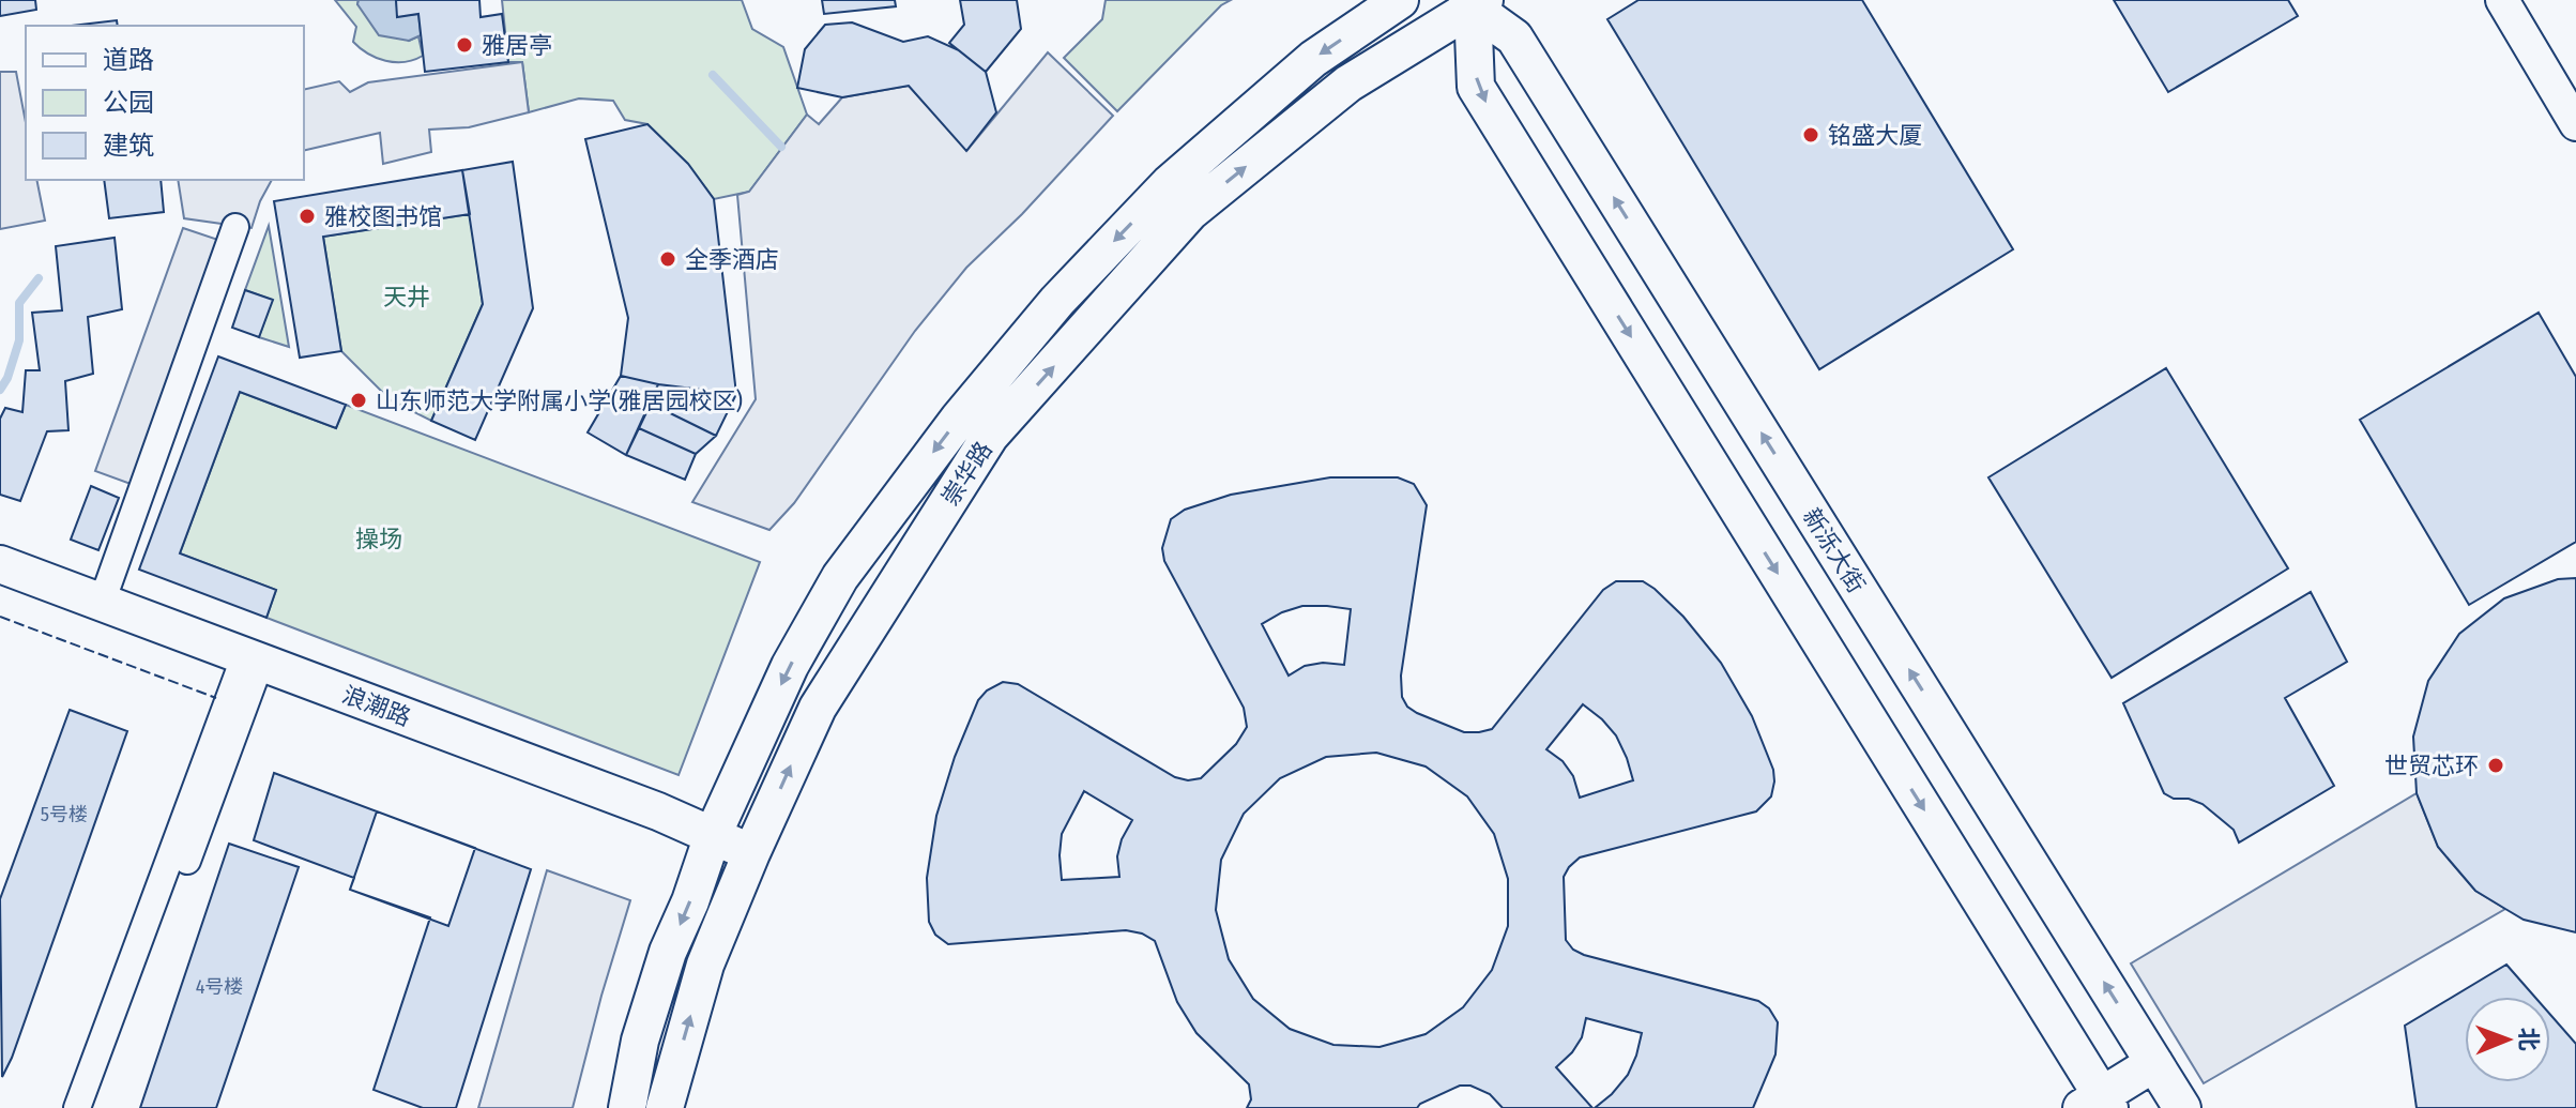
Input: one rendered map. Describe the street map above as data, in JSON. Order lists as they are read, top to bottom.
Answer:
{
  "streets": {
    "main road": ["崇华路", "新泺大街", "浪潮路"]
  },
  "crossings": [
    ["崇华路", "新泺大街"],
    ["崇华路", "浪潮路"]
  ],
  "parks": ["天井", "操场"],
  "places": [
    "雅居亭",
    "铭盛大厦",
    "雅校图书馆",
    "全季酒店",
    "山东师范大学附属小学(雅居园校区)",
    "世贸芯环"
  ],
  "house_numbers": ["5号楼", "4号楼"],
  "legend": ["道路", "公园", "建筑"],
  "north": "right"
}
